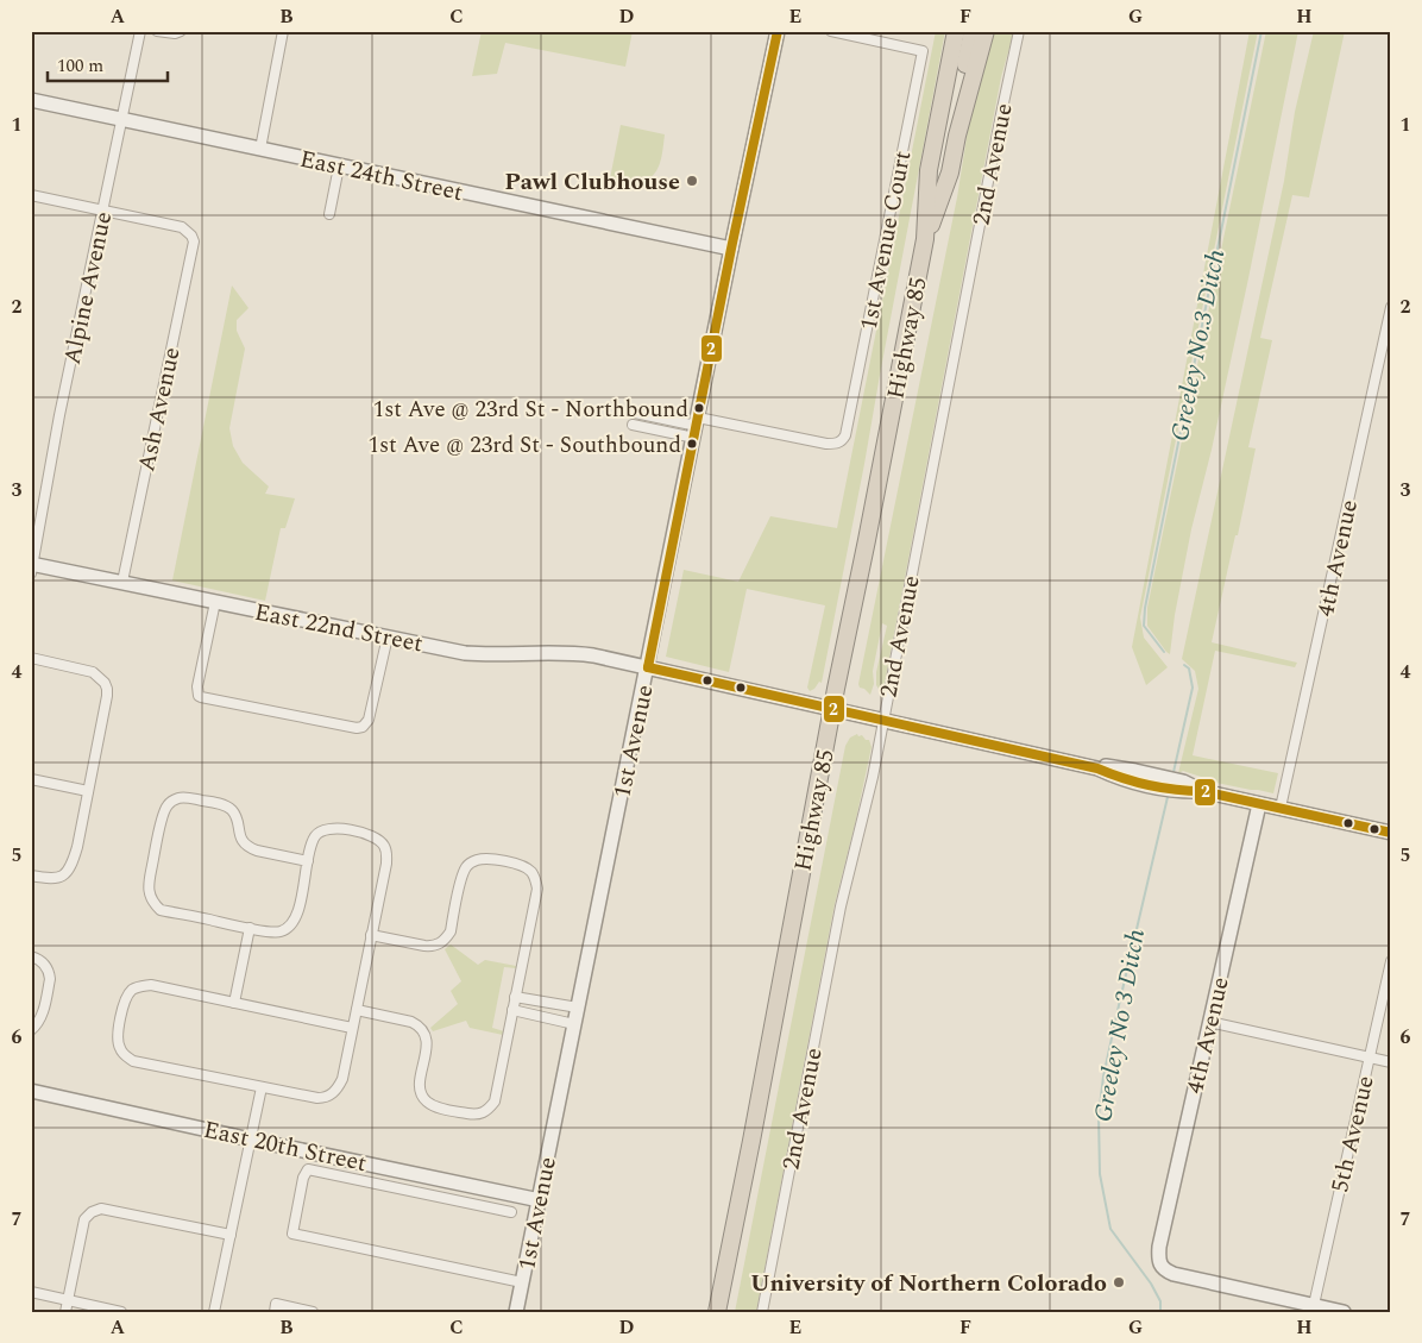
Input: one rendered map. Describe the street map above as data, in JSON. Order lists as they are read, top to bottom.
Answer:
{
  "streets": {
    "highway": ["Highway 85"],
    "street": [
      "2nd Avenue",
      "East 24th Street",
      "1st Avenue Court",
      "Alpine Avenue",
      "Ash Avenue",
      "4th Avenue",
      "East 22nd Street",
      "1st Avenue",
      "5th Avenue",
      "East 20th Street"
    ]
  },
  "crossings": [
    ["2nd Avenue", "East 22nd Street"],
    ["East 24th Street", "Alpine Avenue"],
    ["East 24th Street", "1st Avenue"],
    ["1st Avenue Court", "1st Avenue"],
    ["Alpine Avenue", "Ash Avenue"],
    ["Alpine Avenue", "East 22nd Street"],
    ["Highway 85", "East 22nd Street"],
    ["Ash Avenue", "East 22nd Street"],
    ["4th Avenue", "East 22nd Street"],
    ["4th Avenue", "5th Avenue"],
    ["East 22nd Street", "1st Avenue"],
    ["1st Avenue", "East 20th Street"]
  ],
  "water": ["Greeley No.3 Ditch", "Greeley No 3 Ditch"],
  "places": [
    "Pawl Clubhouse",
    "1st Ave @ 23rd St - Northbound",
    "1st Ave @ 23rd St - Southbound",
    "University of Northern Colorado"
  ],
  "lines": ["transit line 2"],
  "scale_bar": "100 m",
  "grid": {
    "columns": [
      "A",
      "B",
      "C",
      "D",
      "E",
      "F",
      "G",
      "H"
    ],
    "rows": [
      "1",
      "2",
      "3",
      "4",
      "5",
      "6",
      "7"
    ]
  }
}
